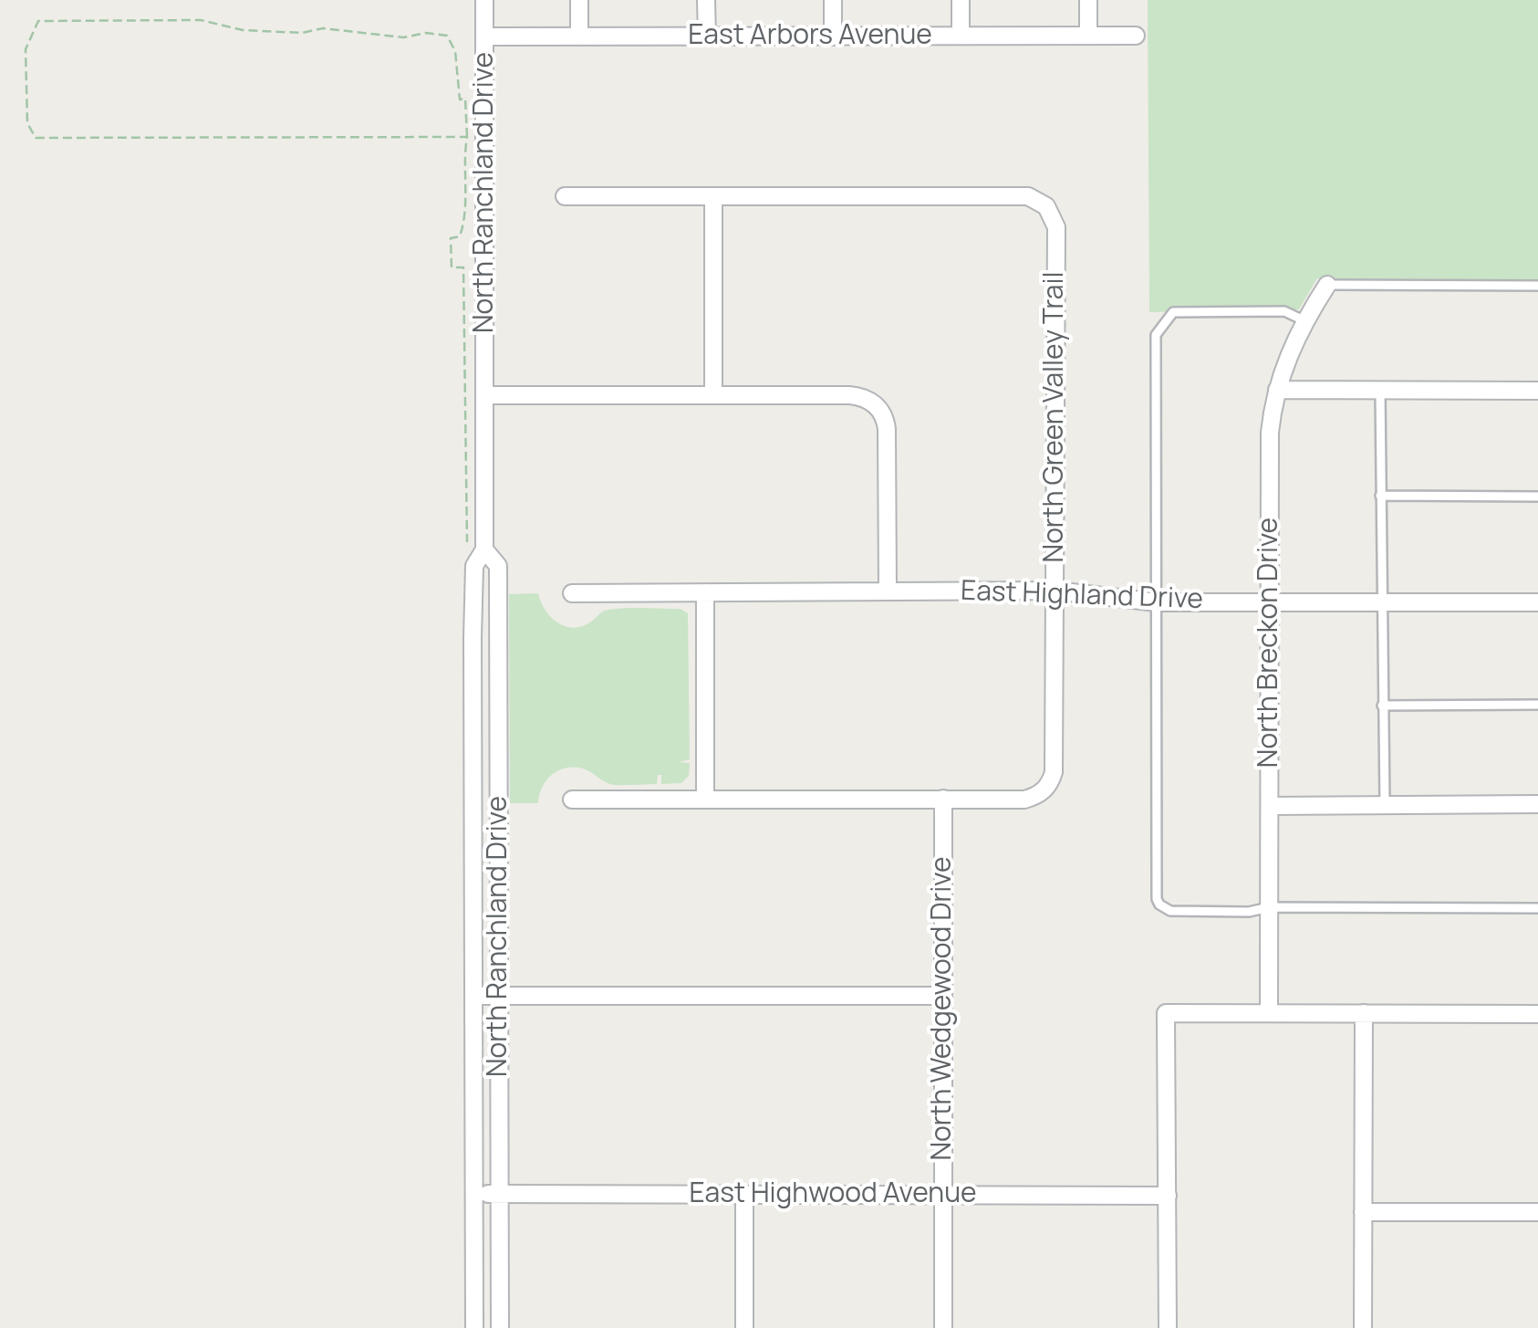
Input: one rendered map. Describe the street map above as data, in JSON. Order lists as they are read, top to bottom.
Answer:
{
  "streets": {
    "street": [
      "East Arbors Avenue",
      "North Ranchland Drive",
      "North Green Valley Trail",
      "East Highland Drive",
      "North Breckon Drive",
      "North Wedgewood Drive",
      "East Highwood Avenue"
    ]
  },
  "crossings": [
    ["East Arbors Avenue", "North Ranchland Drive"],
    ["North Ranchland Drive", "East Highwood Avenue"],
    ["North Green Valley Trail", "East Highland Drive"],
    ["North Green Valley Trail", "North Wedgewood Drive"],
    ["East Highland Drive", "North Breckon Drive"],
    ["North Wedgewood Drive", "East Highwood Avenue"]
  ]
}
